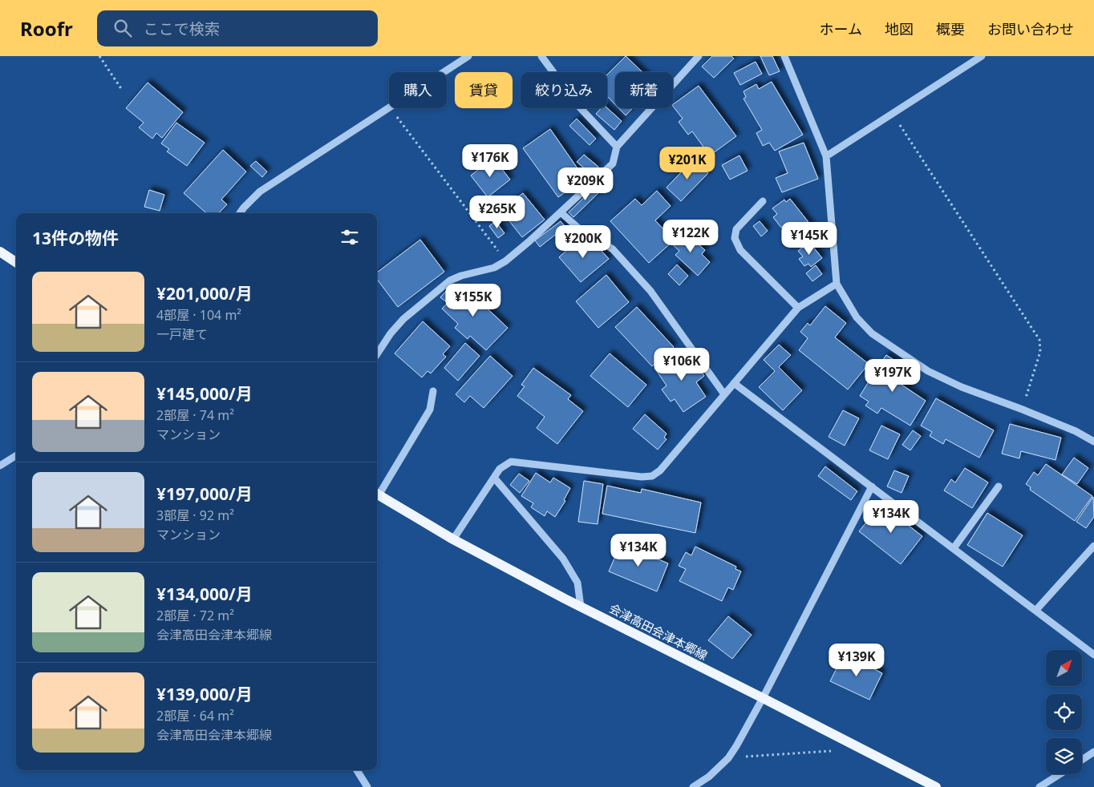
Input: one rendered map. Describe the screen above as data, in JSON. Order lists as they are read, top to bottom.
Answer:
{
  "streets": {
    "main road": ["会津高田会津本郷線"]
  },
  "north": "top right",
  "page": {
    "header": "Roofr",
    "search": "ここで検索",
    "nav": [
      "ホーム",
      "地図",
      "概要",
      "お問い合わせ"
    ],
    "chip": [
      "購入",
      "賃貸",
      "絞り込み",
      "新着"
    ],
    "price": [
      "¥176K",
      "¥201K",
      "¥209K",
      "¥265K",
      "¥122K",
      "¥145K",
      "¥200K",
      "¥155K",
      "¥106K",
      "¥197K",
      "¥134K",
      "¥134K",
      "¥139K"
    ],
    "heading": "13件の物件",
    "list": [
      {
        "name": "¥201,000/月",
        "note": "4部屋 · 104 m² · 一戸建て"
      },
      {
        "name": "¥145,000/月",
        "note": "2部屋 · 74 m² · マンション"
      },
      {
        "name": "¥197,000/月",
        "note": "3部屋 · 92 m² · マンション"
      },
      {
        "name": "¥134,000/月",
        "note": "2部屋 · 72 m² · 会津高田会津本郷線"
      },
      {
        "name": "¥139,000/月",
        "note": "2部屋 · 64 m² · 会津高田会津本郷線"
      }
    ]
  }
}
